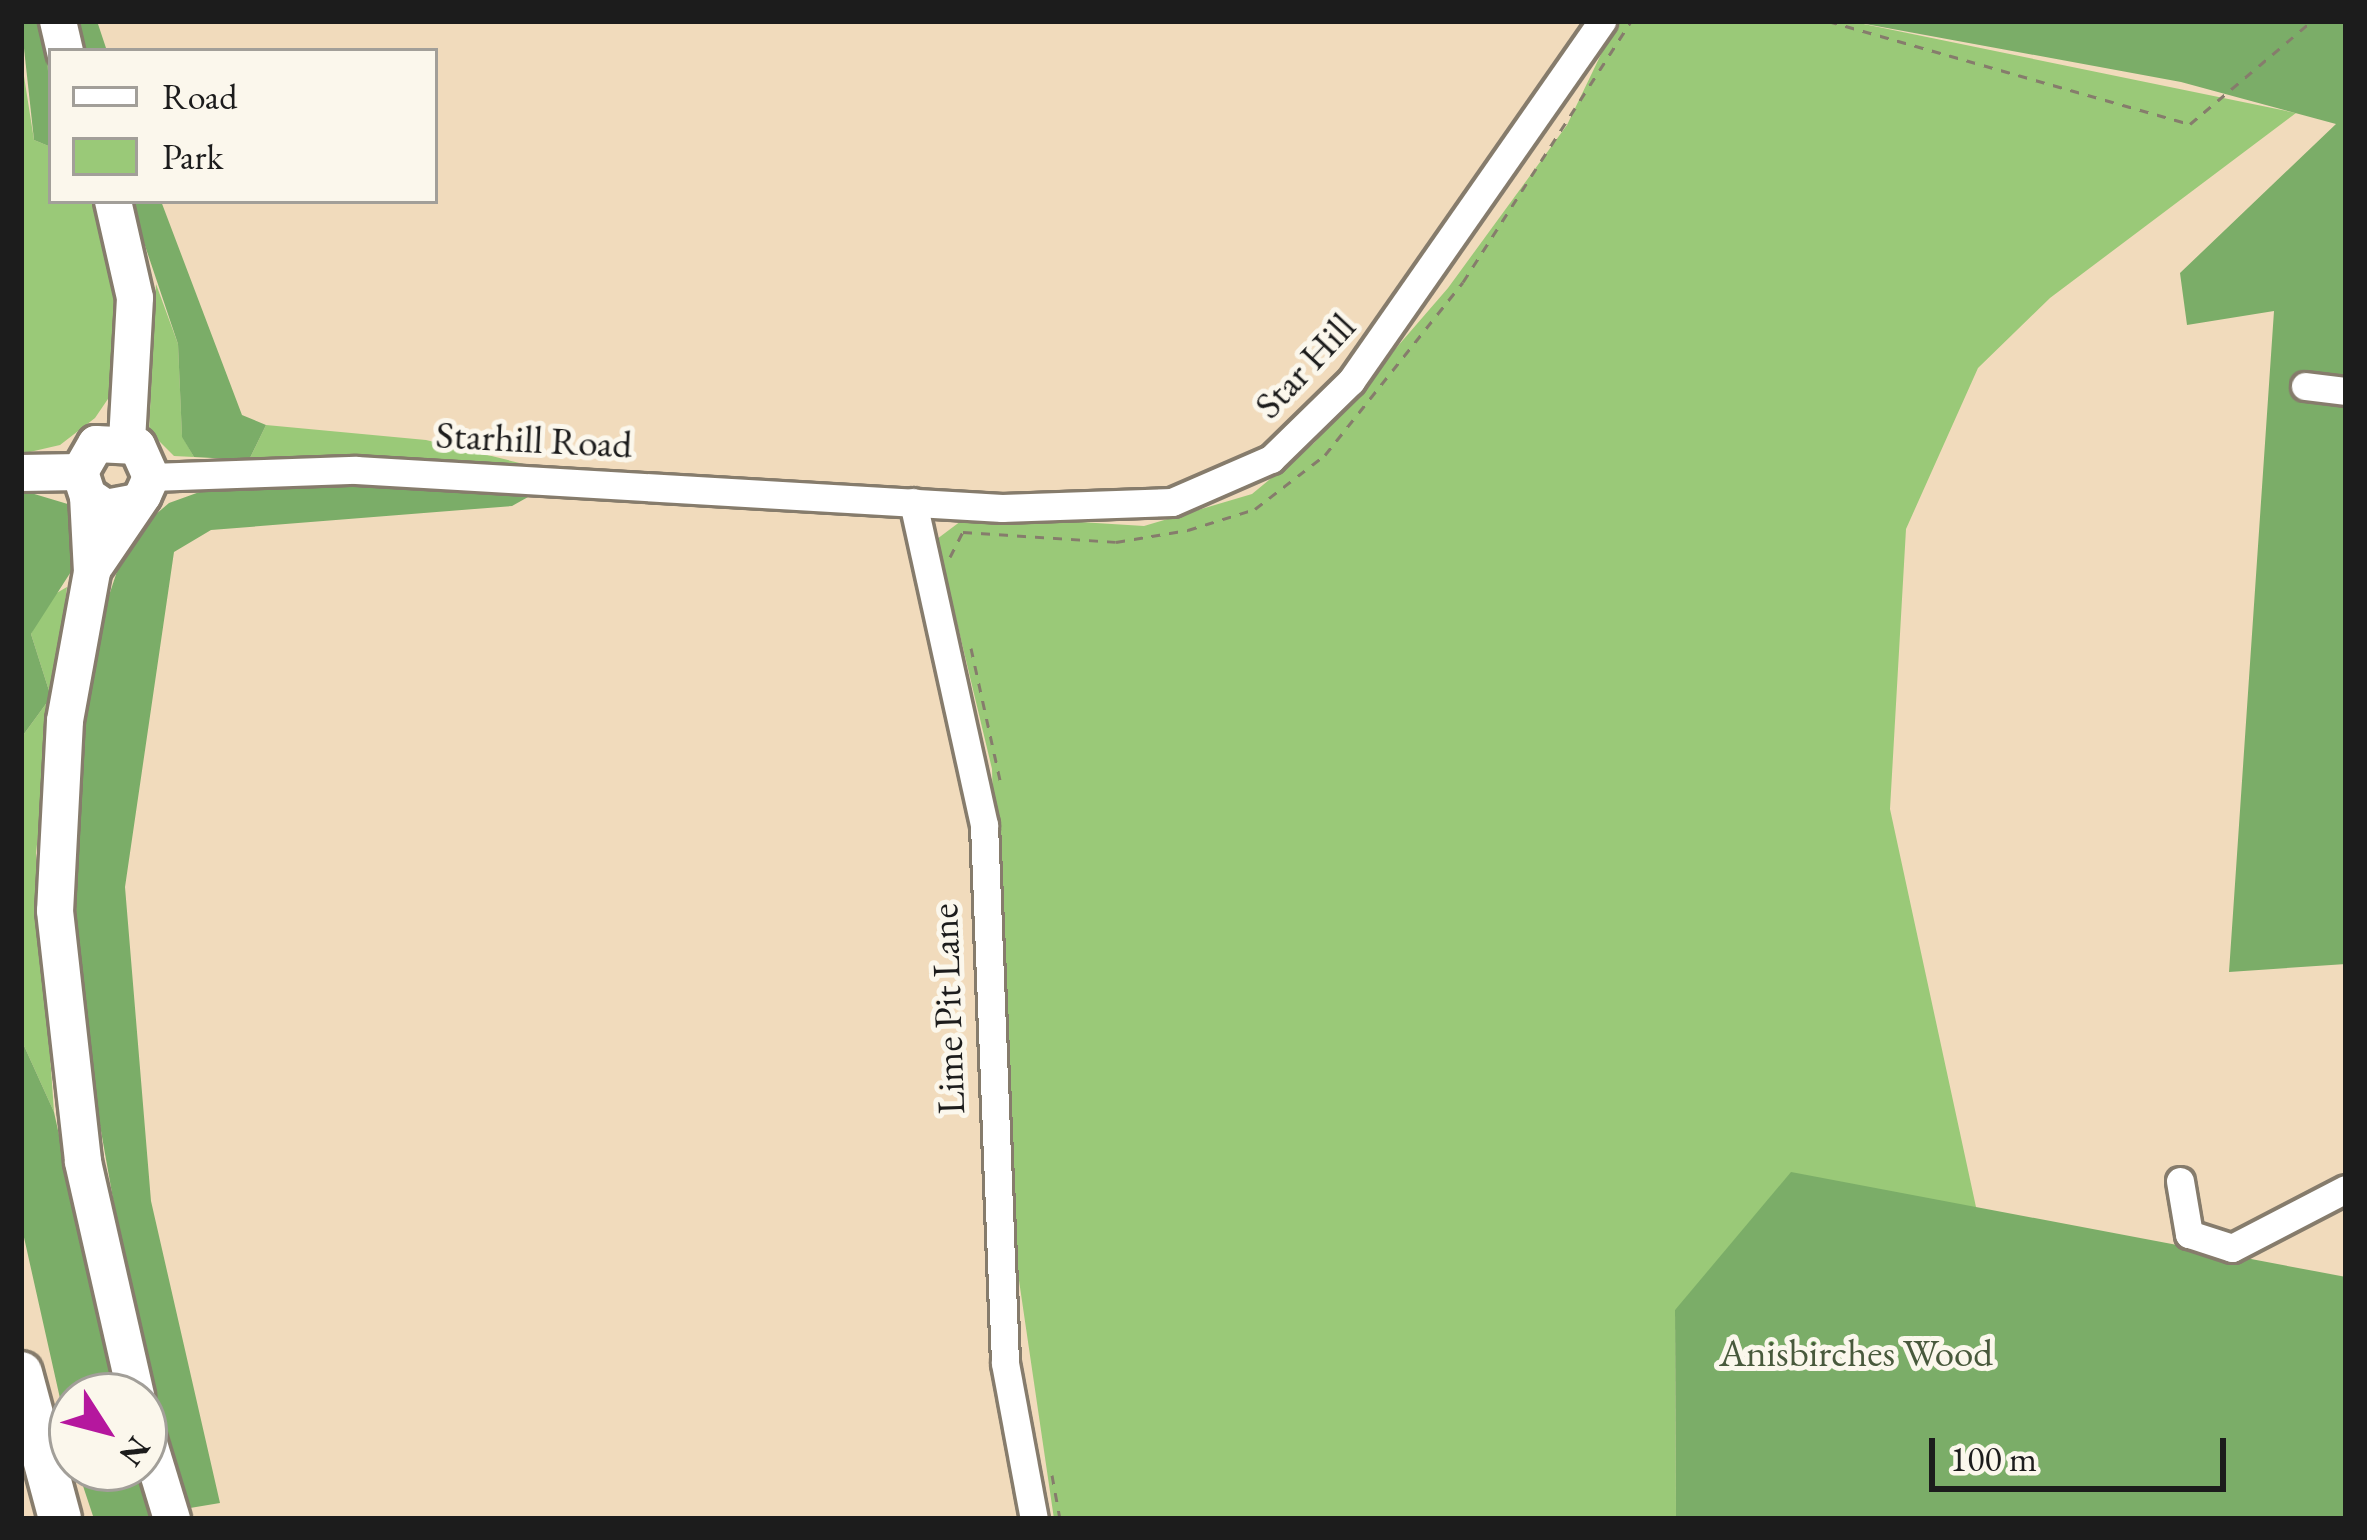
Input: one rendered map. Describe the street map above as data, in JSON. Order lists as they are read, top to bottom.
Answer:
{
  "streets": {
    "street": ["Star Hill", "Starhill Road", "Lime Pit Lane"]
  },
  "crossings": [
    ["Star Hill", "Starhill Road"],
    ["Star Hill", "Lime Pit Lane"],
    ["Starhill Road", "Lime Pit Lane"]
  ],
  "parks": ["Anisbirches Wood"],
  "legend": ["Road", "Park"],
  "scale_bar": "100 m",
  "north": "bottom right"
}
